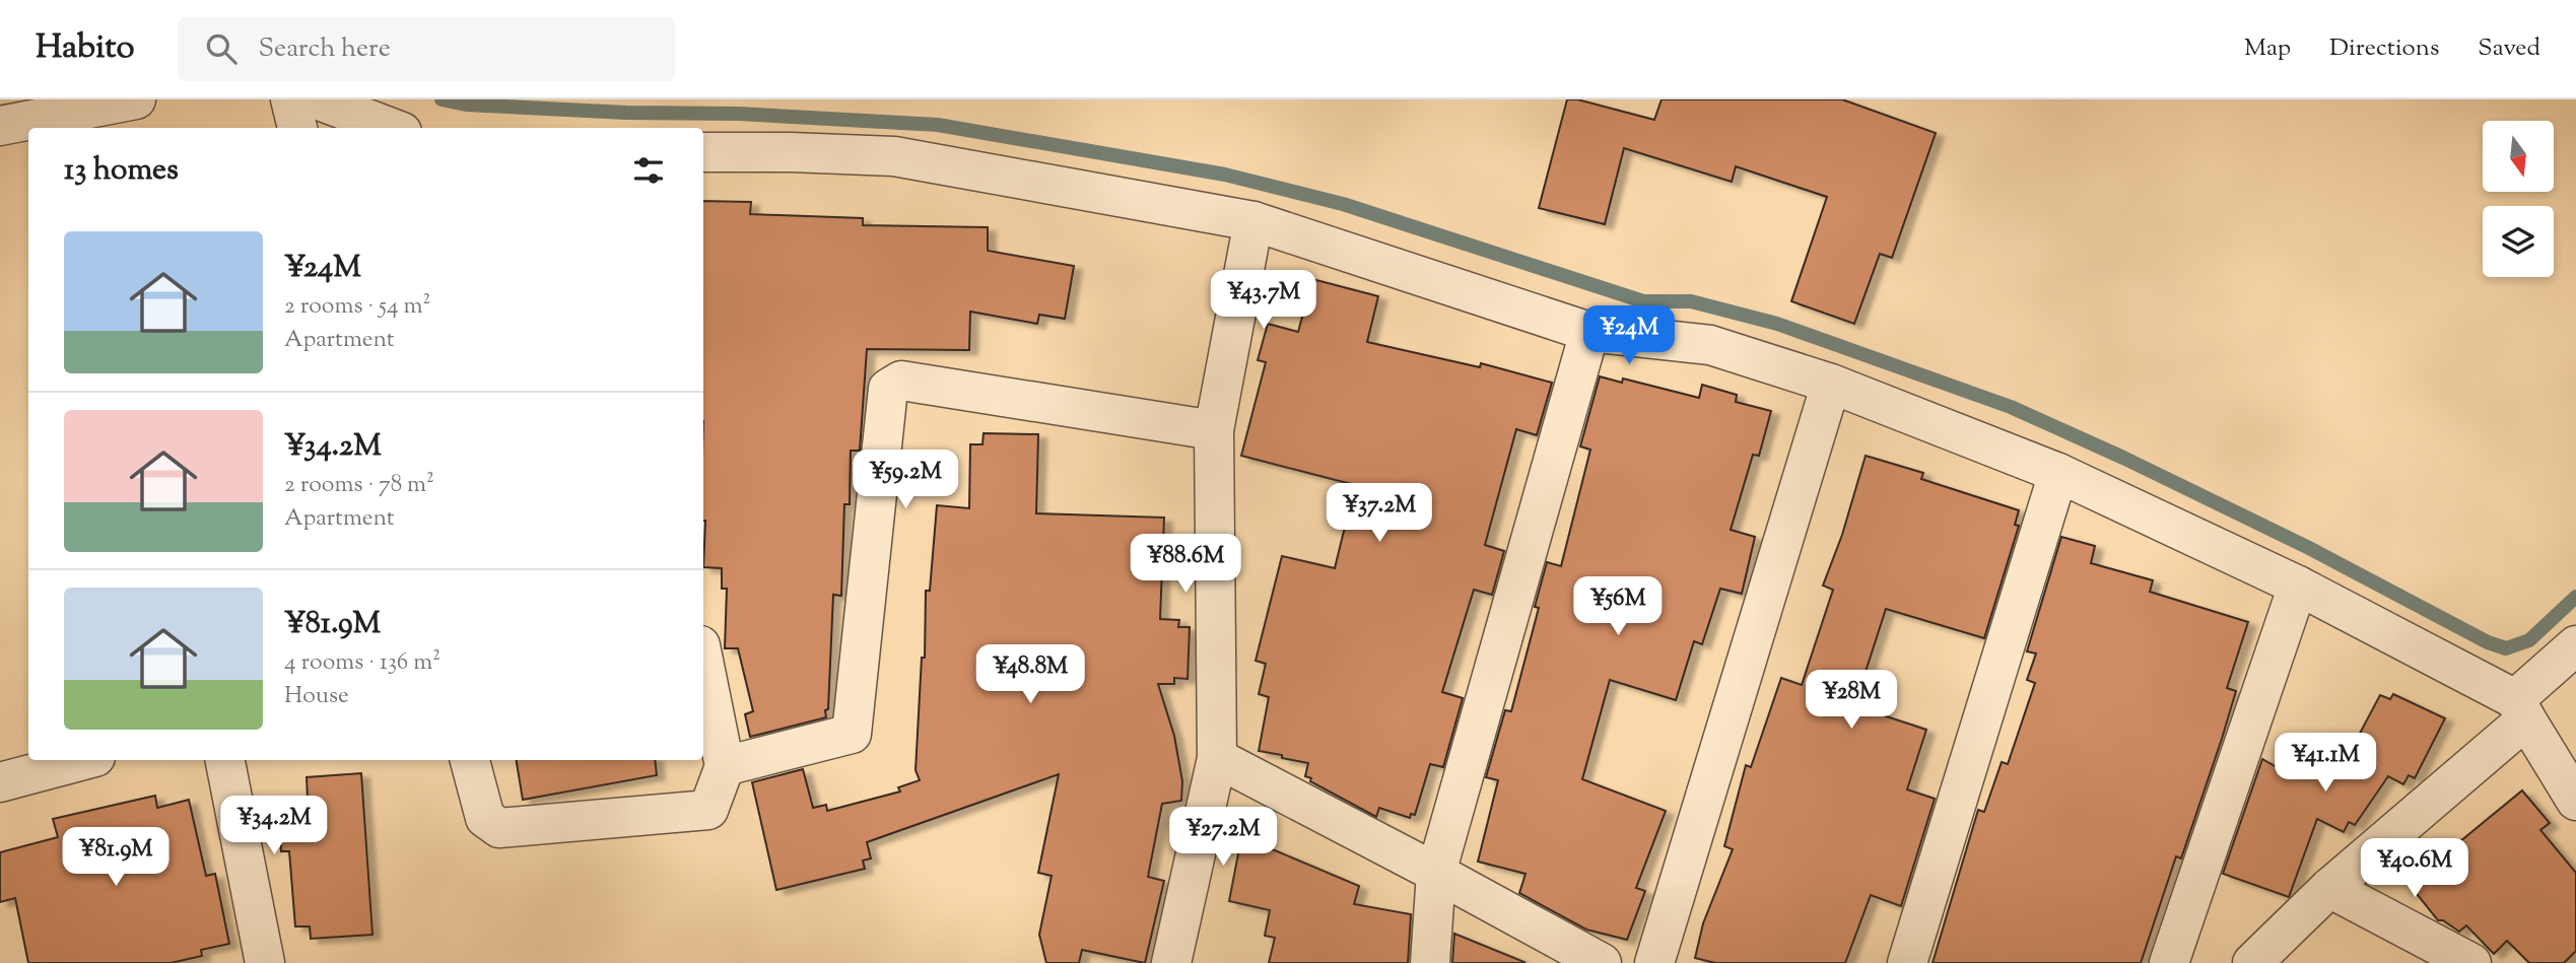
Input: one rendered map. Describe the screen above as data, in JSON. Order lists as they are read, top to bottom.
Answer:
{
  "north": "bottom",
  "page": {
    "header": "Habito",
    "search": "Search here",
    "nav": ["Map", "Directions", "Saved"],
    "heading": "13 homes",
    "list": [
      {
        "name": "¥24M",
        "note": "2 rooms · 54 m² · Apartment"
      },
      {
        "name": "¥34.2M",
        "note": "2 rooms · 78 m² · Apartment"
      },
      {
        "name": "¥81.9M",
        "note": "4 rooms · 136 m² · House"
      }
    ],
    "price": [
      "¥43.7M",
      "¥24M",
      "¥59.2M",
      "¥37.2M",
      "¥88.6M",
      "¥56M",
      "¥48.8M",
      "¥28M",
      "¥41.1M",
      "¥34.2M",
      "¥27.2M",
      "¥81.9M",
      "¥40.6M"
    ]
  }
}
